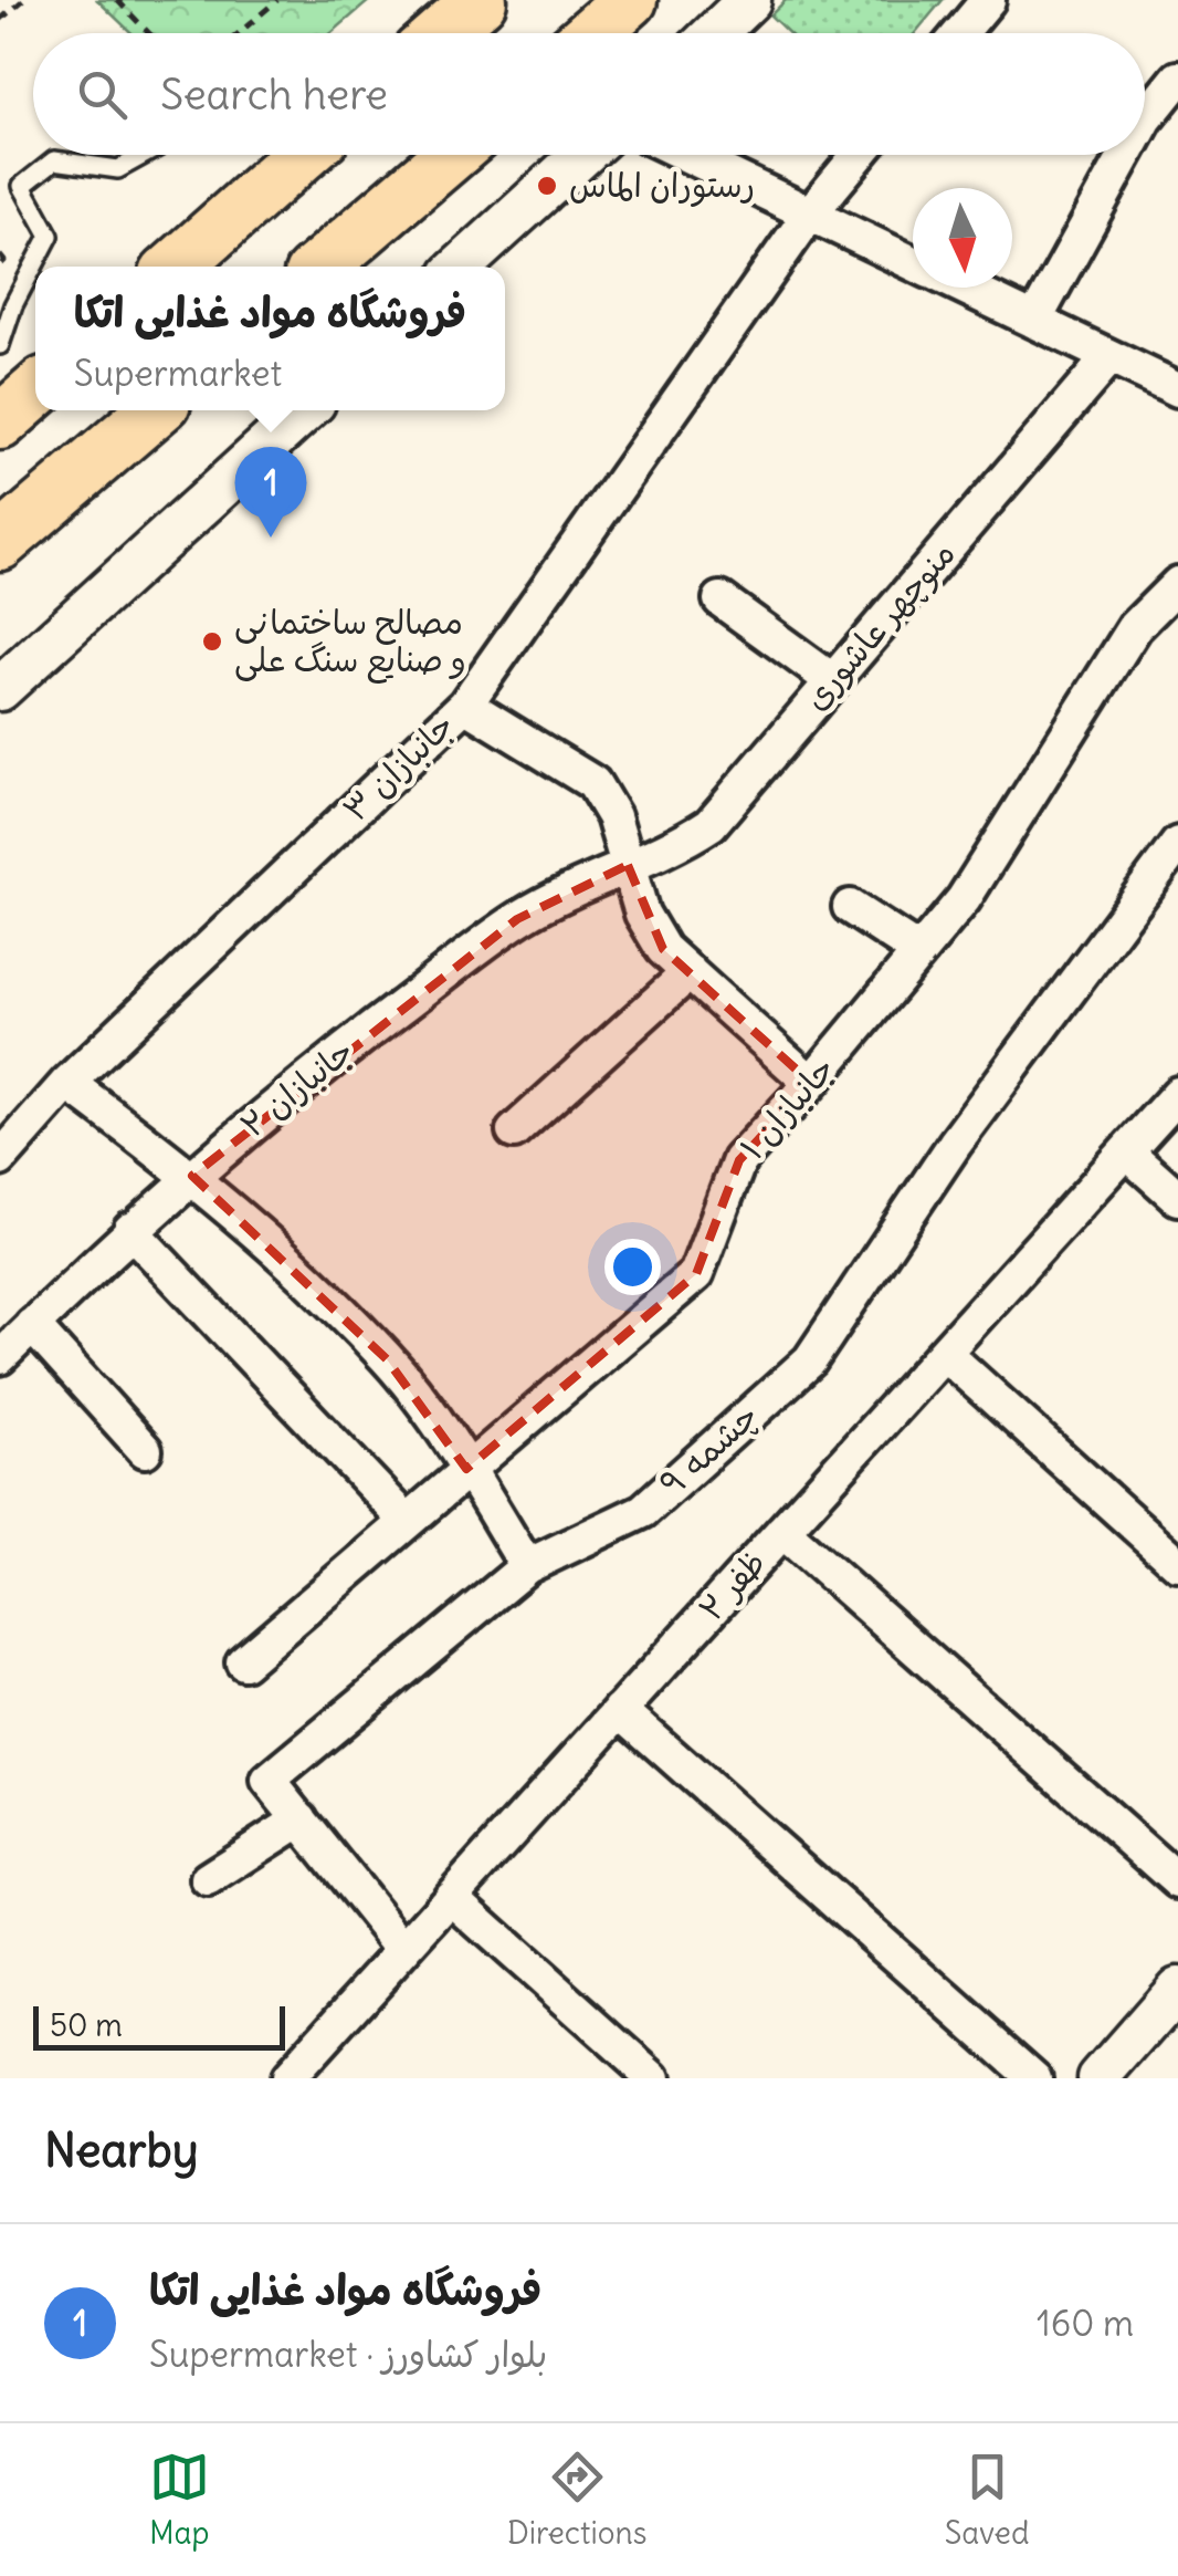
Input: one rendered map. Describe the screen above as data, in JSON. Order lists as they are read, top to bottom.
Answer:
{
  "streets": {
    "street": [
      "منوچهر عاشوری",
      "جانبازان ۳",
      "جانبازان ۲",
      "جانبازان ۱",
      "چشمه ۹",
      "ظفر ۲"
    ]
  },
  "crossings": [
    ["منوچهر عاشوری", "جانبازان ۲"],
    ["چشمه ۹", "ظفر ۲"]
  ],
  "places": ["رستوران الماس", "مصالح ساختمانی و صنایع سنگ علی"],
  "scale_bar": "50 m",
  "north": "bottom",
  "page": {
    "search": "Search here",
    "popup": ["فروشگاه مواد غذایی اتکا", "Supermarket"],
    "pins": "1",
    "scale": "50 m",
    "heading": "Nearby",
    "list": [
      {
        "mark": "1",
        "name": "فروشگاه مواد غذایی اتکا",
        "note": "Supermarket · بلوار کشاورز",
        "value": "160 m"
      }
    ],
    "nav": ["Map", "Directions", "Saved"]
  }
}
